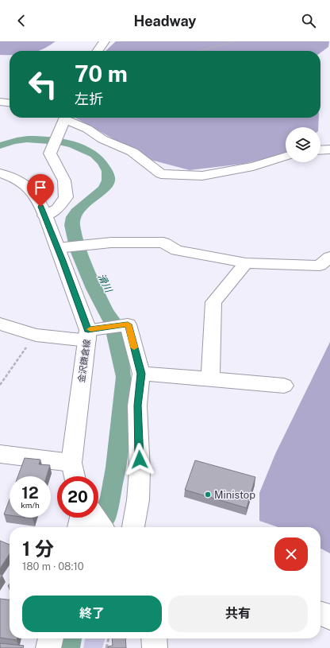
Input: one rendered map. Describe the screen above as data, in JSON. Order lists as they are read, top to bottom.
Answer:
{
  "streets": {
    "street": ["金沢鎌倉線"]
  },
  "water": ["滑川"],
  "places": ["Ministop"],
  "page": {
    "header": "Headway",
    "turn": ["70 m", "左折"],
    "speed": "12 km/h",
    "limit": "20",
    "heading": ["1 分", "180 m · 08:10"],
    "buttons": ["終了", "共有"]
  }
}
